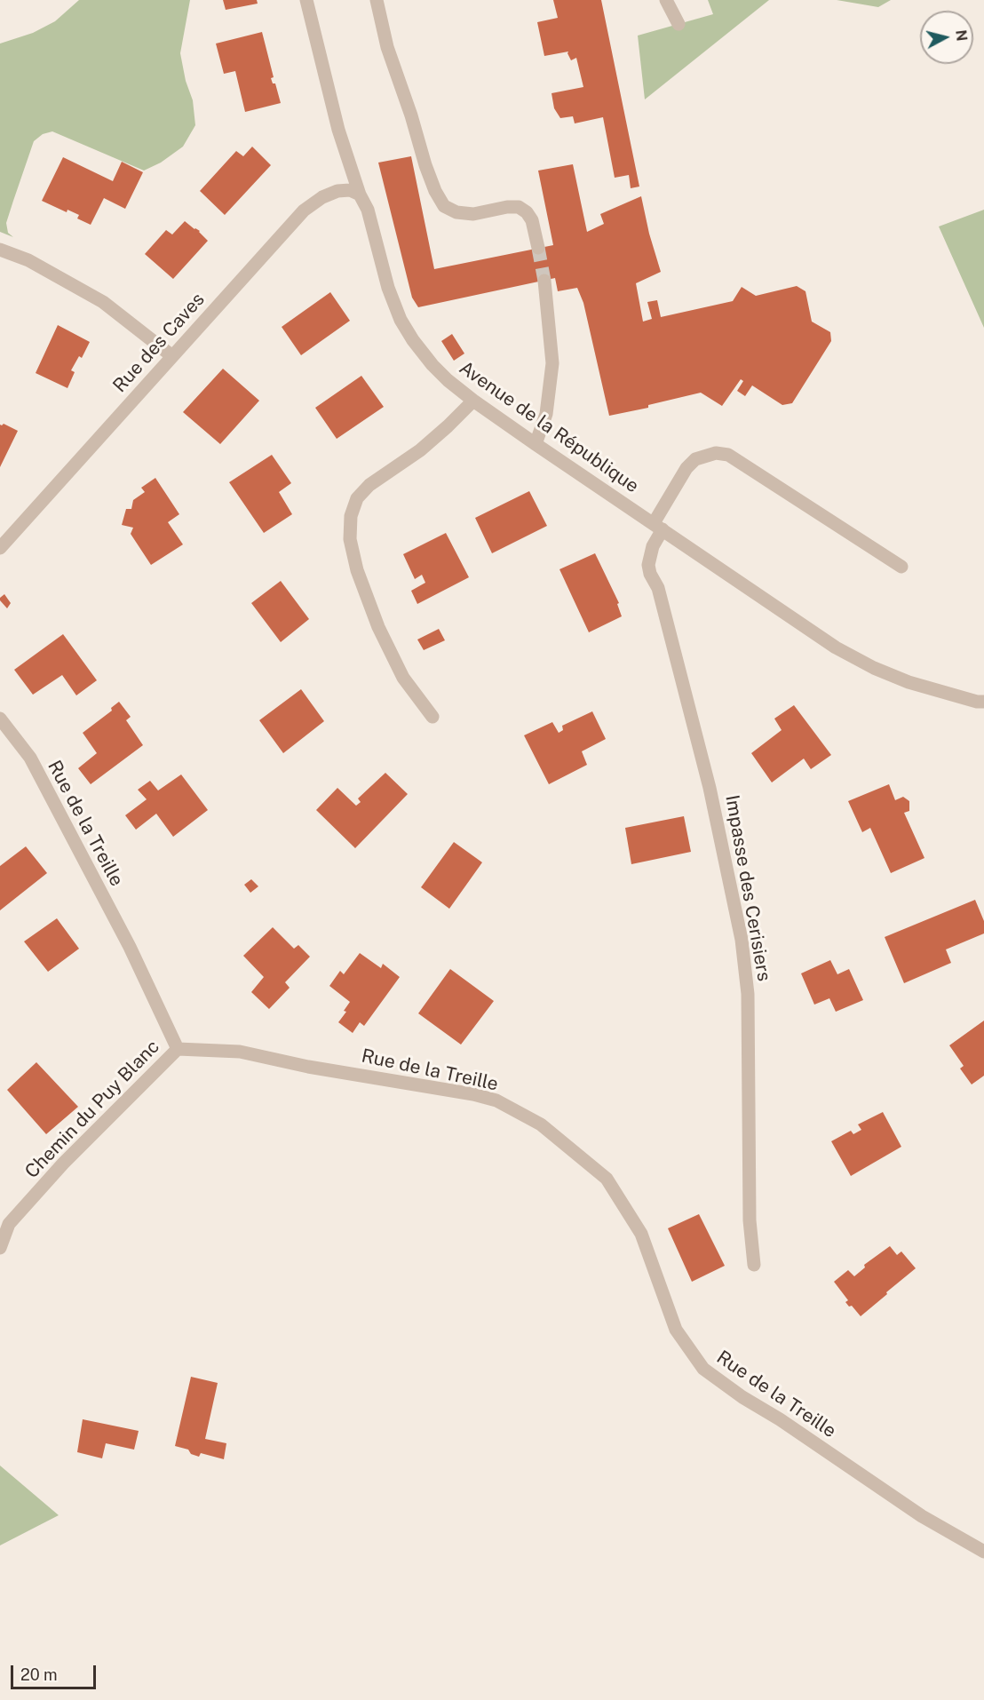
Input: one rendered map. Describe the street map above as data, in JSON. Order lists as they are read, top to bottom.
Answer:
{
  "streets": {
    "street": [
      "Rue des Caves",
      "Avenue de la République",
      "Rue de la Treille",
      "Impasse des Cerisiers",
      "Chemin du Puy Blanc"
    ]
  },
  "crossings": [
    ["Rue des Caves", "Avenue de la République"],
    ["Avenue de la République", "Impasse des Cerisiers"],
    ["Rue de la Treille", "Chemin du Puy Blanc"]
  ],
  "scale_bar": "20 m",
  "north": "right"
}
